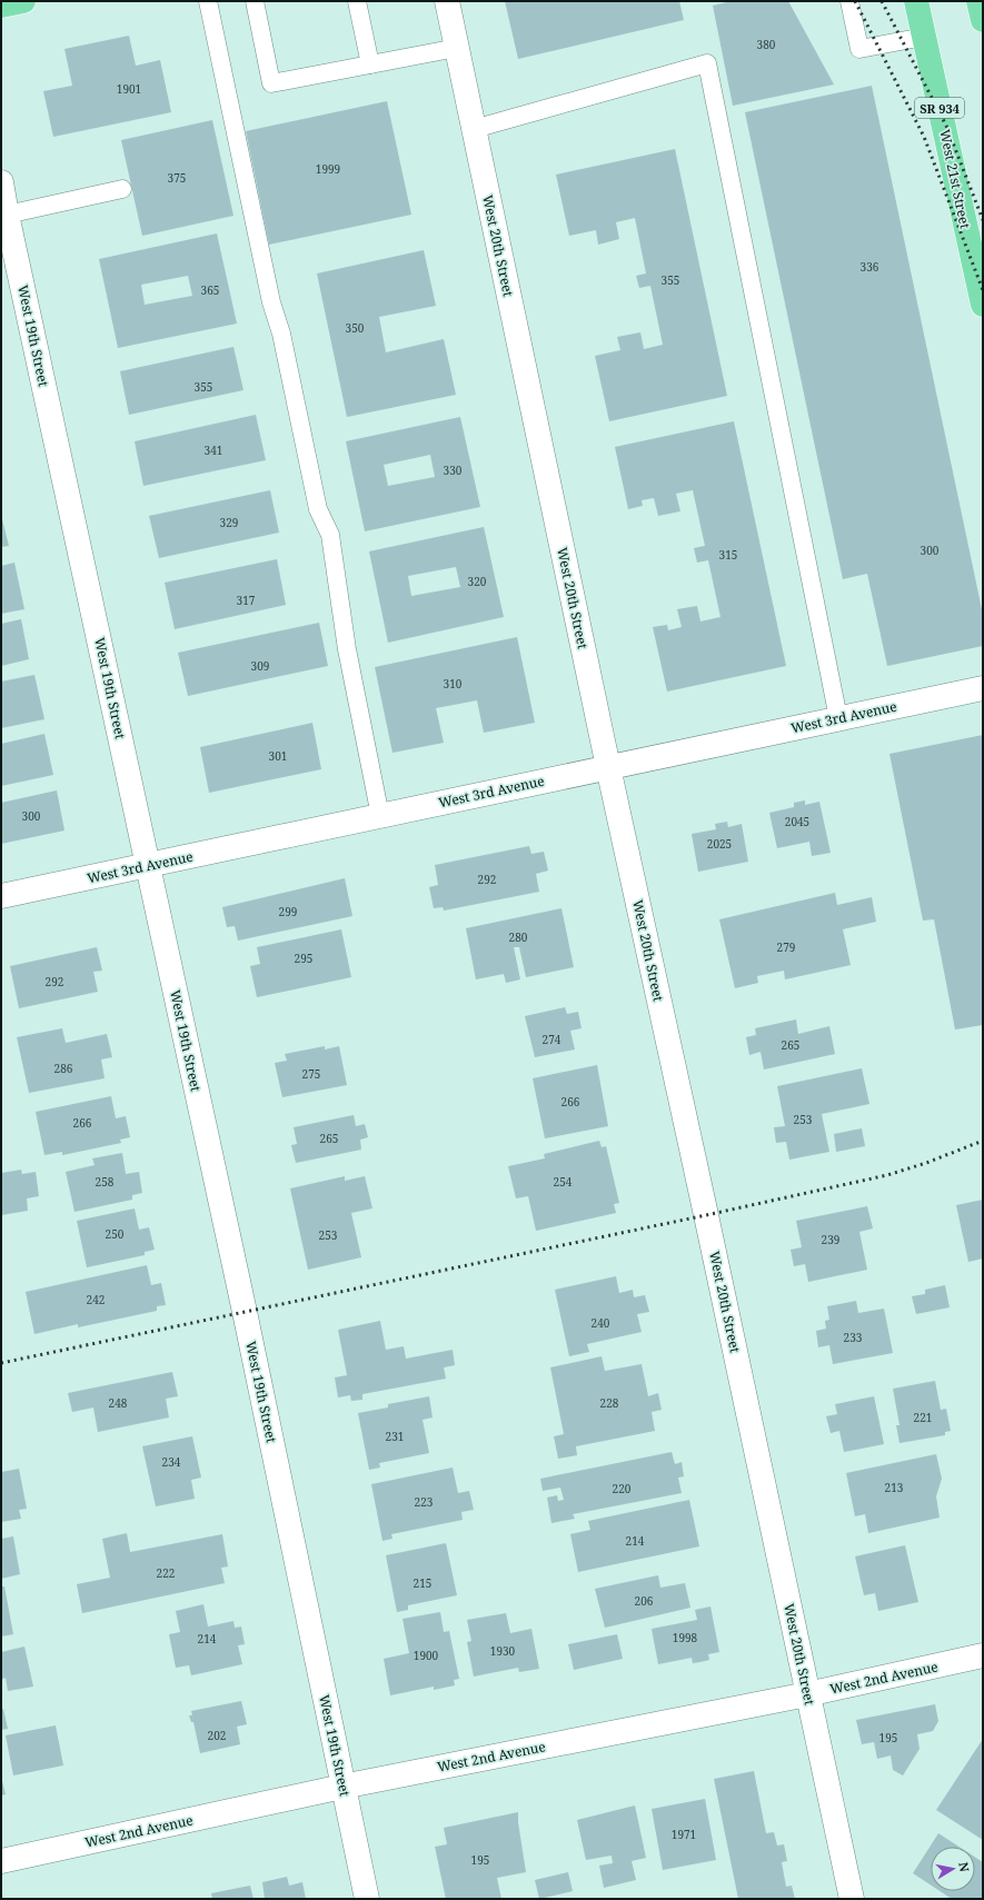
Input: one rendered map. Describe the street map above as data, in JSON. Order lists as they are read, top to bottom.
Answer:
{
  "streets": {
    "main road": ["SR 934", "West 21st Street"],
    "street": [
      "West 20th Street",
      "West 19th Street",
      "West 3rd Avenue",
      "West 2nd Avenue"
    ]
  },
  "crossings": [
    ["West 20th Street", "West 3rd Avenue"],
    ["West 20th Street", "West 2nd Avenue"],
    ["West 19th Street", "West 3rd Avenue"],
    ["West 19th Street", "West 2nd Avenue"]
  ],
  "house_numbers": [
    "380",
    "1901",
    "1999",
    "375",
    "336",
    "355",
    "365",
    "350",
    "355",
    "341",
    "330",
    "329",
    "300",
    "315",
    "320",
    "317",
    "309",
    "310",
    "301",
    "300",
    "2045",
    "2025",
    "292",
    "299",
    "280",
    "279",
    "295",
    "292",
    "274",
    "265",
    "286",
    "275",
    "266",
    "253",
    "266",
    "265",
    "258",
    "254",
    "250",
    "253",
    "239",
    "242",
    "240",
    "233",
    "248",
    "228",
    "221",
    "231",
    "234",
    "213",
    "220",
    "223",
    "214",
    "222",
    "215",
    "206",
    "1998",
    "214",
    "1930",
    "1900",
    "202",
    "195",
    "1971",
    "195"
  ],
  "north": "right"
}
